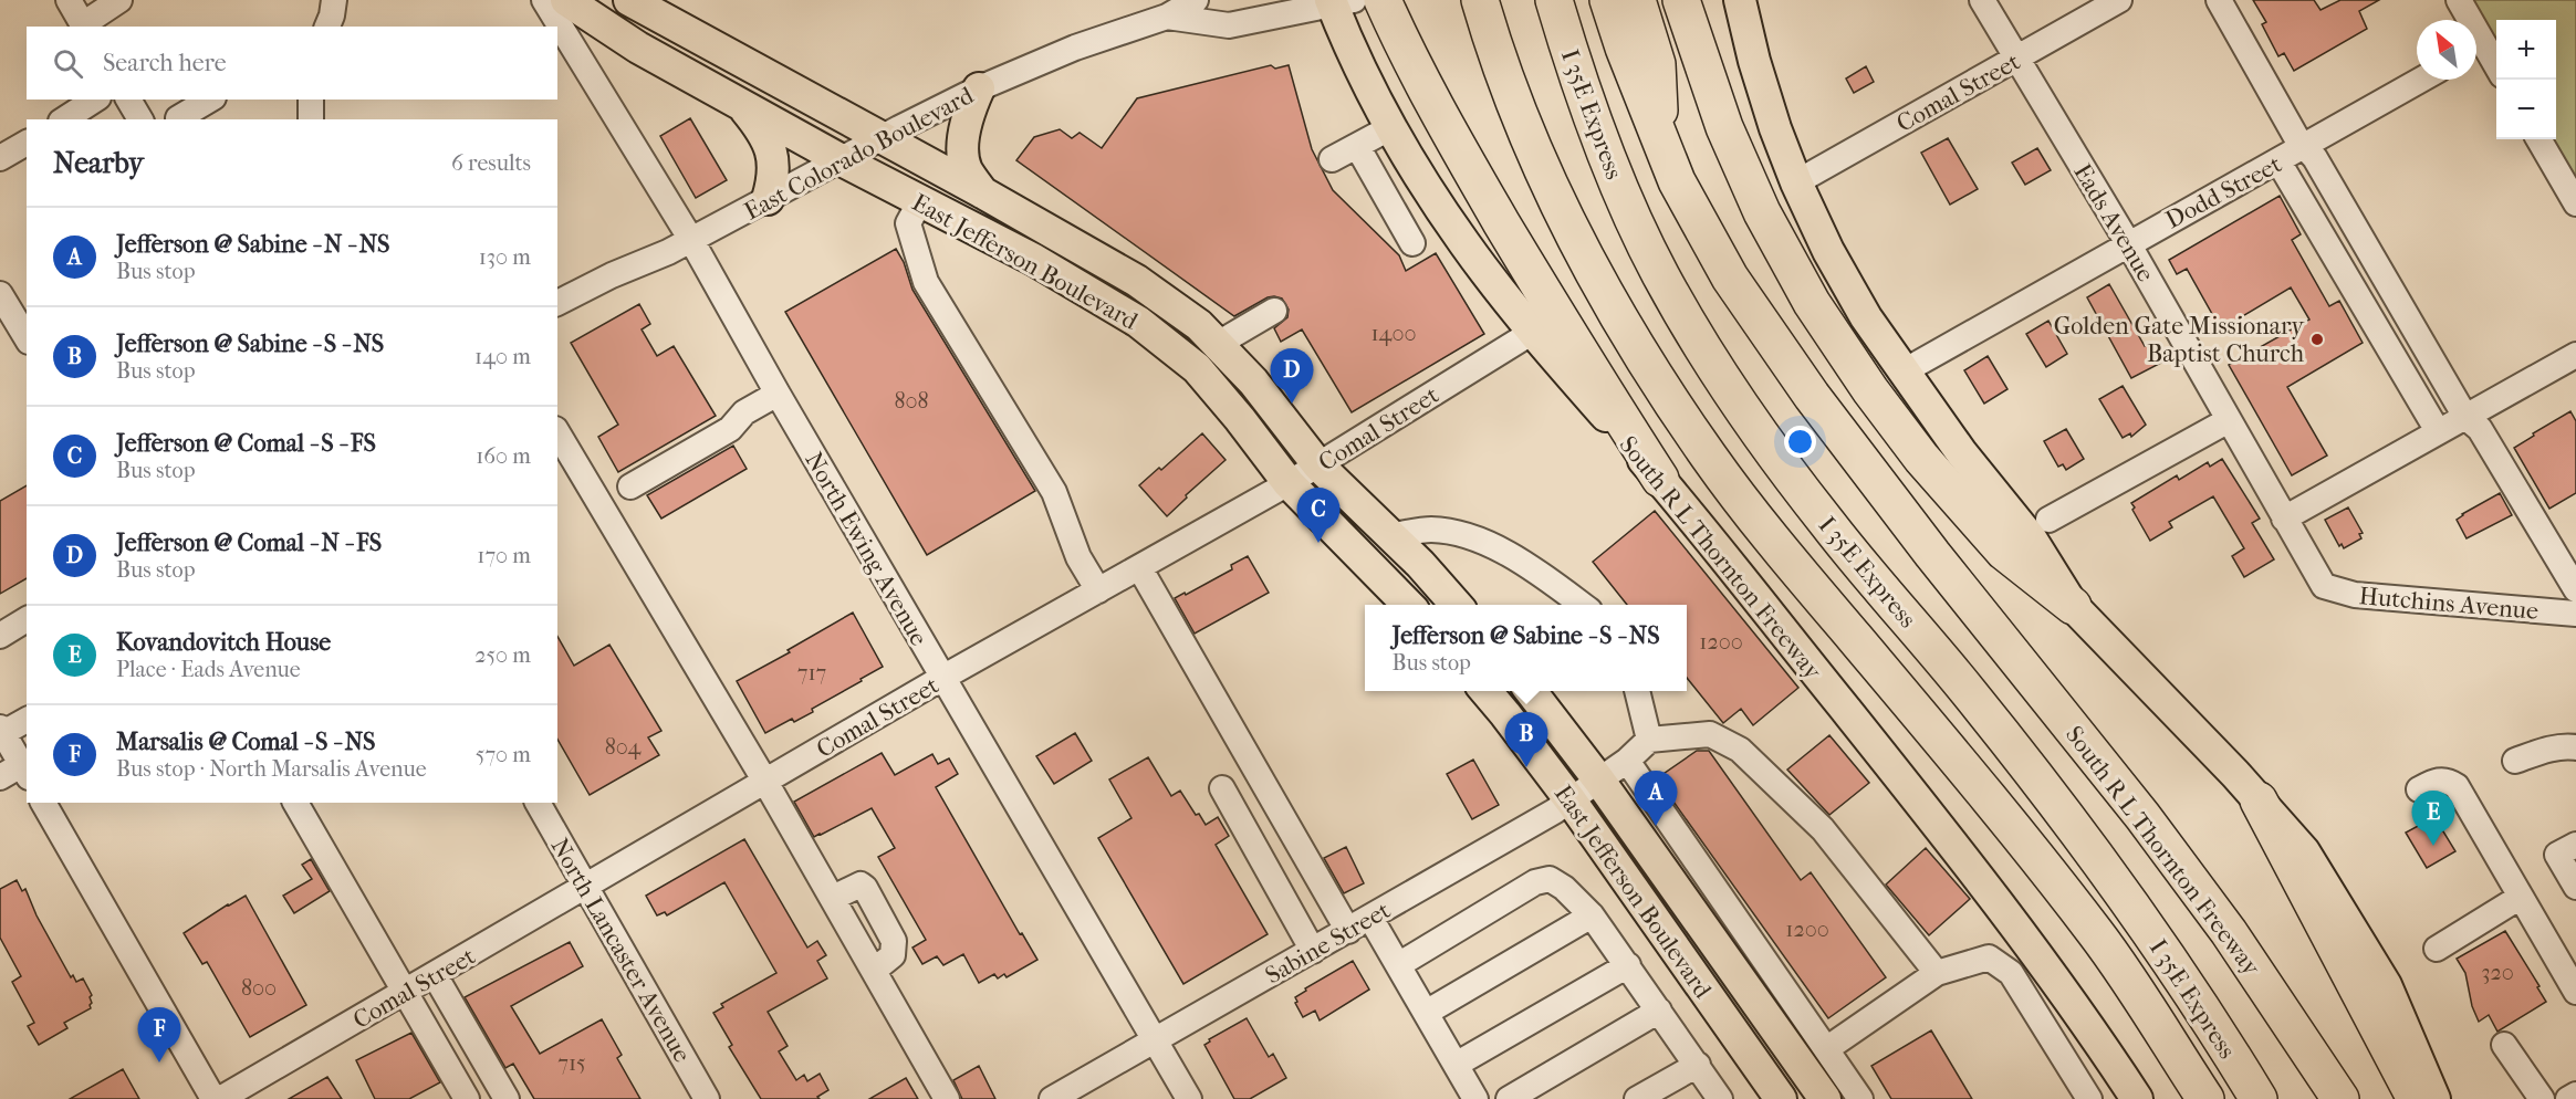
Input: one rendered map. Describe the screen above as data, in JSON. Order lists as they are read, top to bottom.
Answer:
{
  "streets": {
    "highway": ["I 35E Express", "South R L Thornton Freeway"],
    "main road": ["East Jefferson Boulevard"],
    "street": [
      "Comal Street",
      "East Colorado Boulevard",
      "Dodd Street",
      "Eads Avenue",
      "North Ewing Avenue",
      "Hutchins Avenue",
      "Sabine Street",
      "North Lancaster Avenue"
    ]
  },
  "crossings": [
    ["Comal Street", "Eads Avenue"],
    ["Comal Street", "East Jefferson Boulevard"],
    ["Comal Street", "North Ewing Avenue"],
    ["Comal Street", "South R L Thornton Freeway"],
    ["Comal Street", "North Lancaster Avenue"],
    ["East Colorado Boulevard", "East Jefferson Boulevard"],
    ["East Colorado Boulevard", "North Ewing Avenue"],
    ["East Colorado Boulevard", "South R L Thornton Freeway"],
    ["Dodd Street", "Eads Avenue"],
    ["Eads Avenue", "Hutchins Avenue"],
    ["East Jefferson Boulevard", "Sabine Street"],
    ["North Ewing Avenue", "Sabine Street"]
  ],
  "places": ["Golden Gate Missionary Baptist Church"],
  "house_numbers": [
    "1400",
    "808",
    "1200",
    "717",
    "804",
    "1200",
    "320",
    "800",
    "715"
  ],
  "north": "top left",
  "page": {
    "map_buttons": ["+", "−"],
    "search": "Search here",
    "heading": ["Nearby", "6 results"],
    "list": [
      {
        "mark": "A",
        "name": "Jefferson @ Sabine - N - NS",
        "note": "Bus stop",
        "value": "130 m"
      },
      {
        "mark": "B",
        "name": "Jefferson @ Sabine - S - NS",
        "note": "Bus stop",
        "value": "140 m"
      },
      {
        "mark": "C",
        "name": "Jefferson @ Comal - S - FS",
        "note": "Bus stop",
        "value": "160 m"
      },
      {
        "mark": "D",
        "name": "Jefferson @ Comal - N - FS",
        "note": "Bus stop",
        "value": "170 m"
      },
      {
        "mark": "E",
        "name": "Kovandovitch House",
        "note": "Place · Eads Avenue",
        "value": "250 m"
      },
      {
        "mark": "F",
        "name": "Marsalis @ Comal - S - NS",
        "note": "Bus stop · North Marsalis Avenue",
        "value": "570 m"
      }
    ],
    "pins": [
      "D",
      "C",
      "B",
      "A",
      "E",
      "F"
    ],
    "popup": ["Jefferson @ Sabine - S - NS", "Bus stop"]
  }
}
